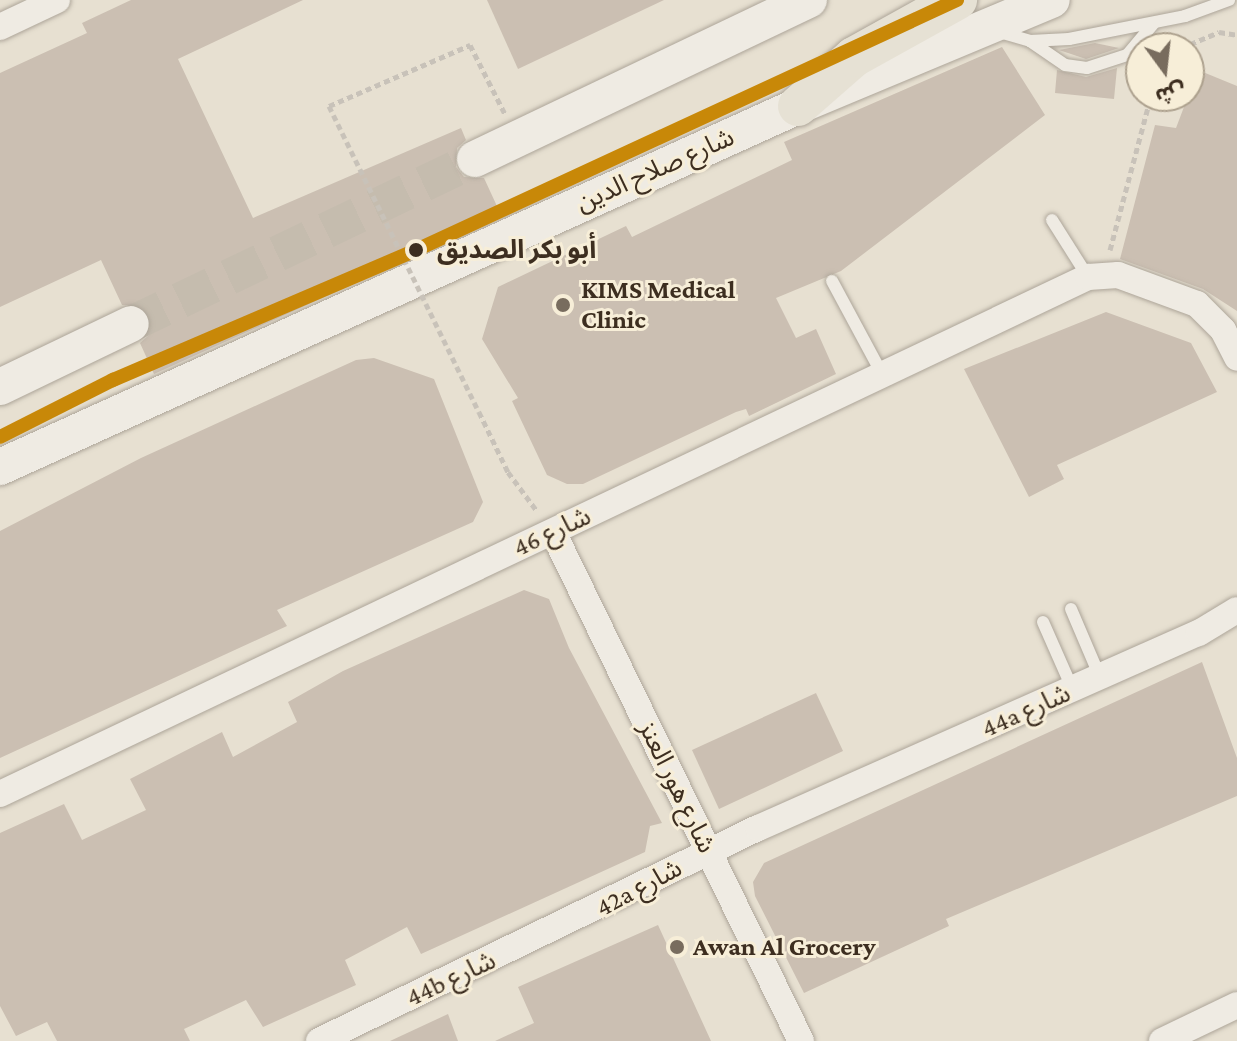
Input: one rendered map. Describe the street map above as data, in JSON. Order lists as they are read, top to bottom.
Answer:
{
  "streets": {
    "main road": ["شارع صلاح الدين"],
    "street": [
      "شارع 46",
      "44a شارع",
      "شارع هور العنز",
      "42a شارع",
      "44b شارع"
    ]
  },
  "crossings": [
    ["شارع 46", "شارع هور العنز"],
    ["44a شارع", "42a شارع"],
    ["شارع هور العنز", "42a شارع"],
    ["42a شارع", "44b شارع"]
  ],
  "places": ["أبو بكر الصديق", "KIMS Medical Clinic", "Awan Al Grocery"],
  "north": "bottom"
}
